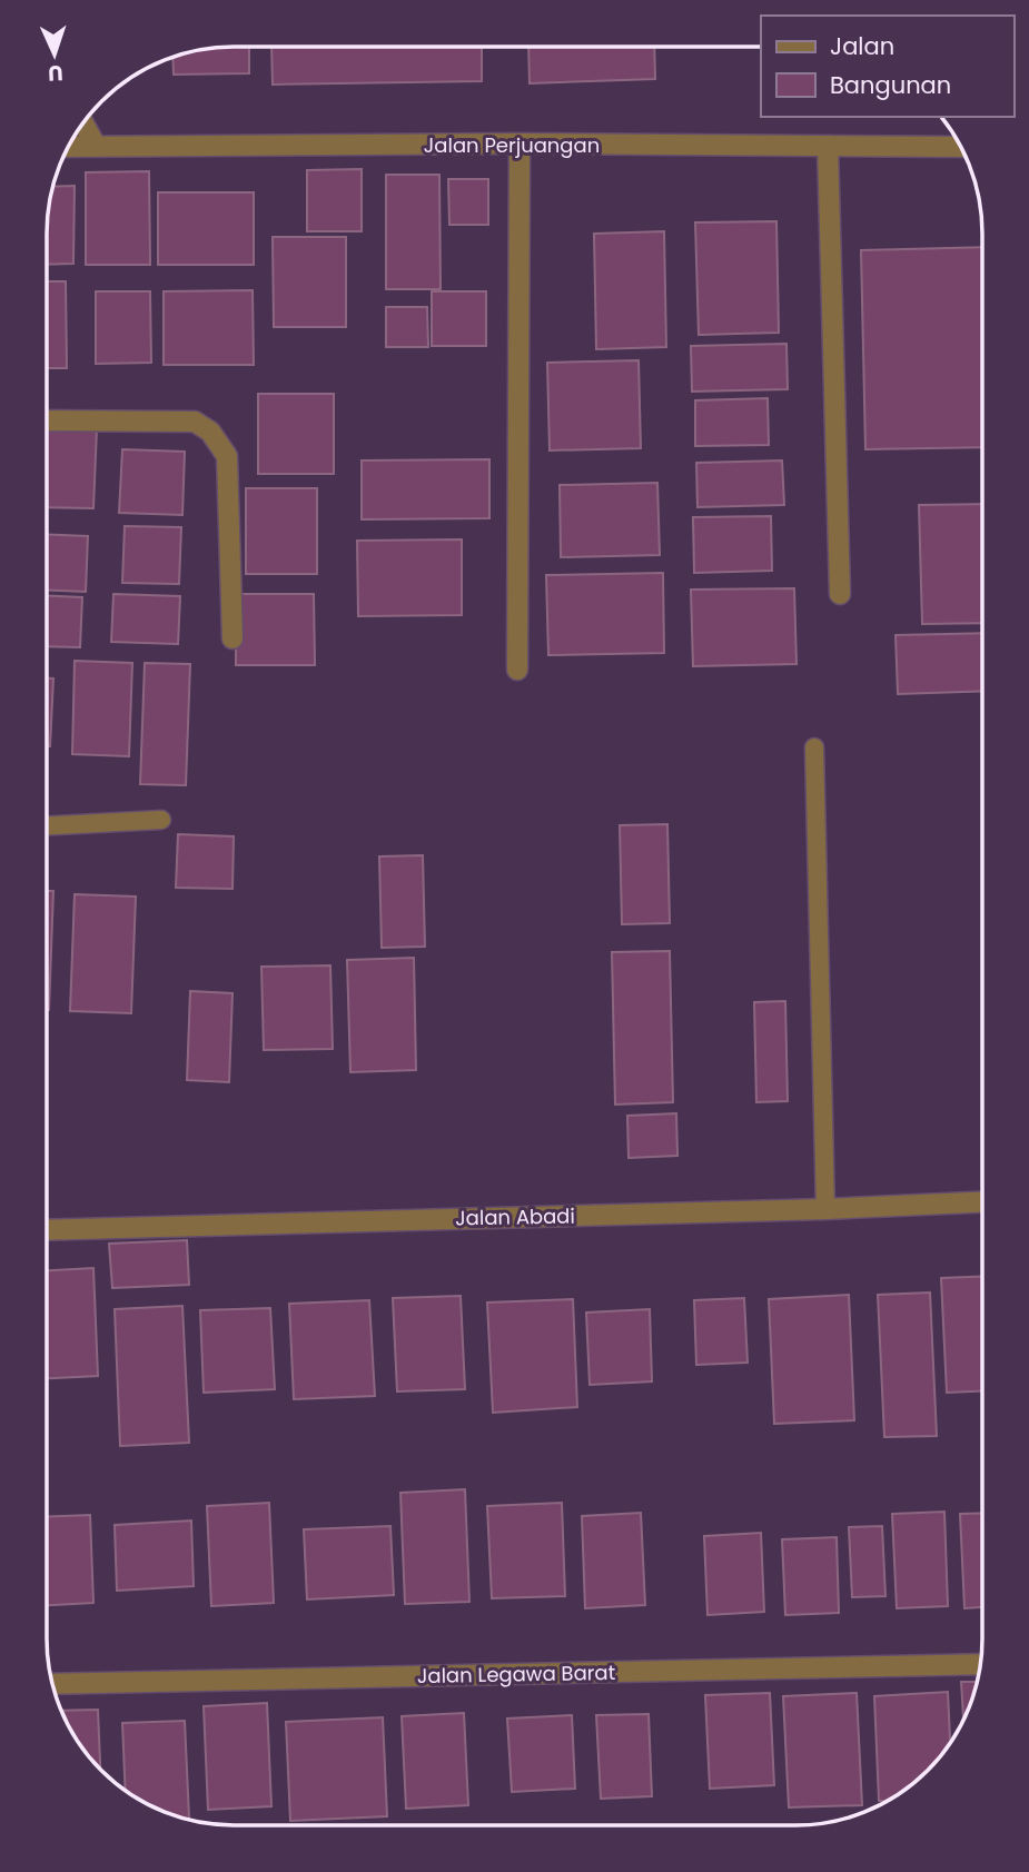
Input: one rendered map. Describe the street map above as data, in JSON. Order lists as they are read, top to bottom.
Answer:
{
  "streets": {
    "street": ["Jalan Perjuangan", "Jalan Abadi", "Jalan Legawa Barat"]
  },
  "legend": ["Jalan", "Bangunan"],
  "north": "bottom"
}
